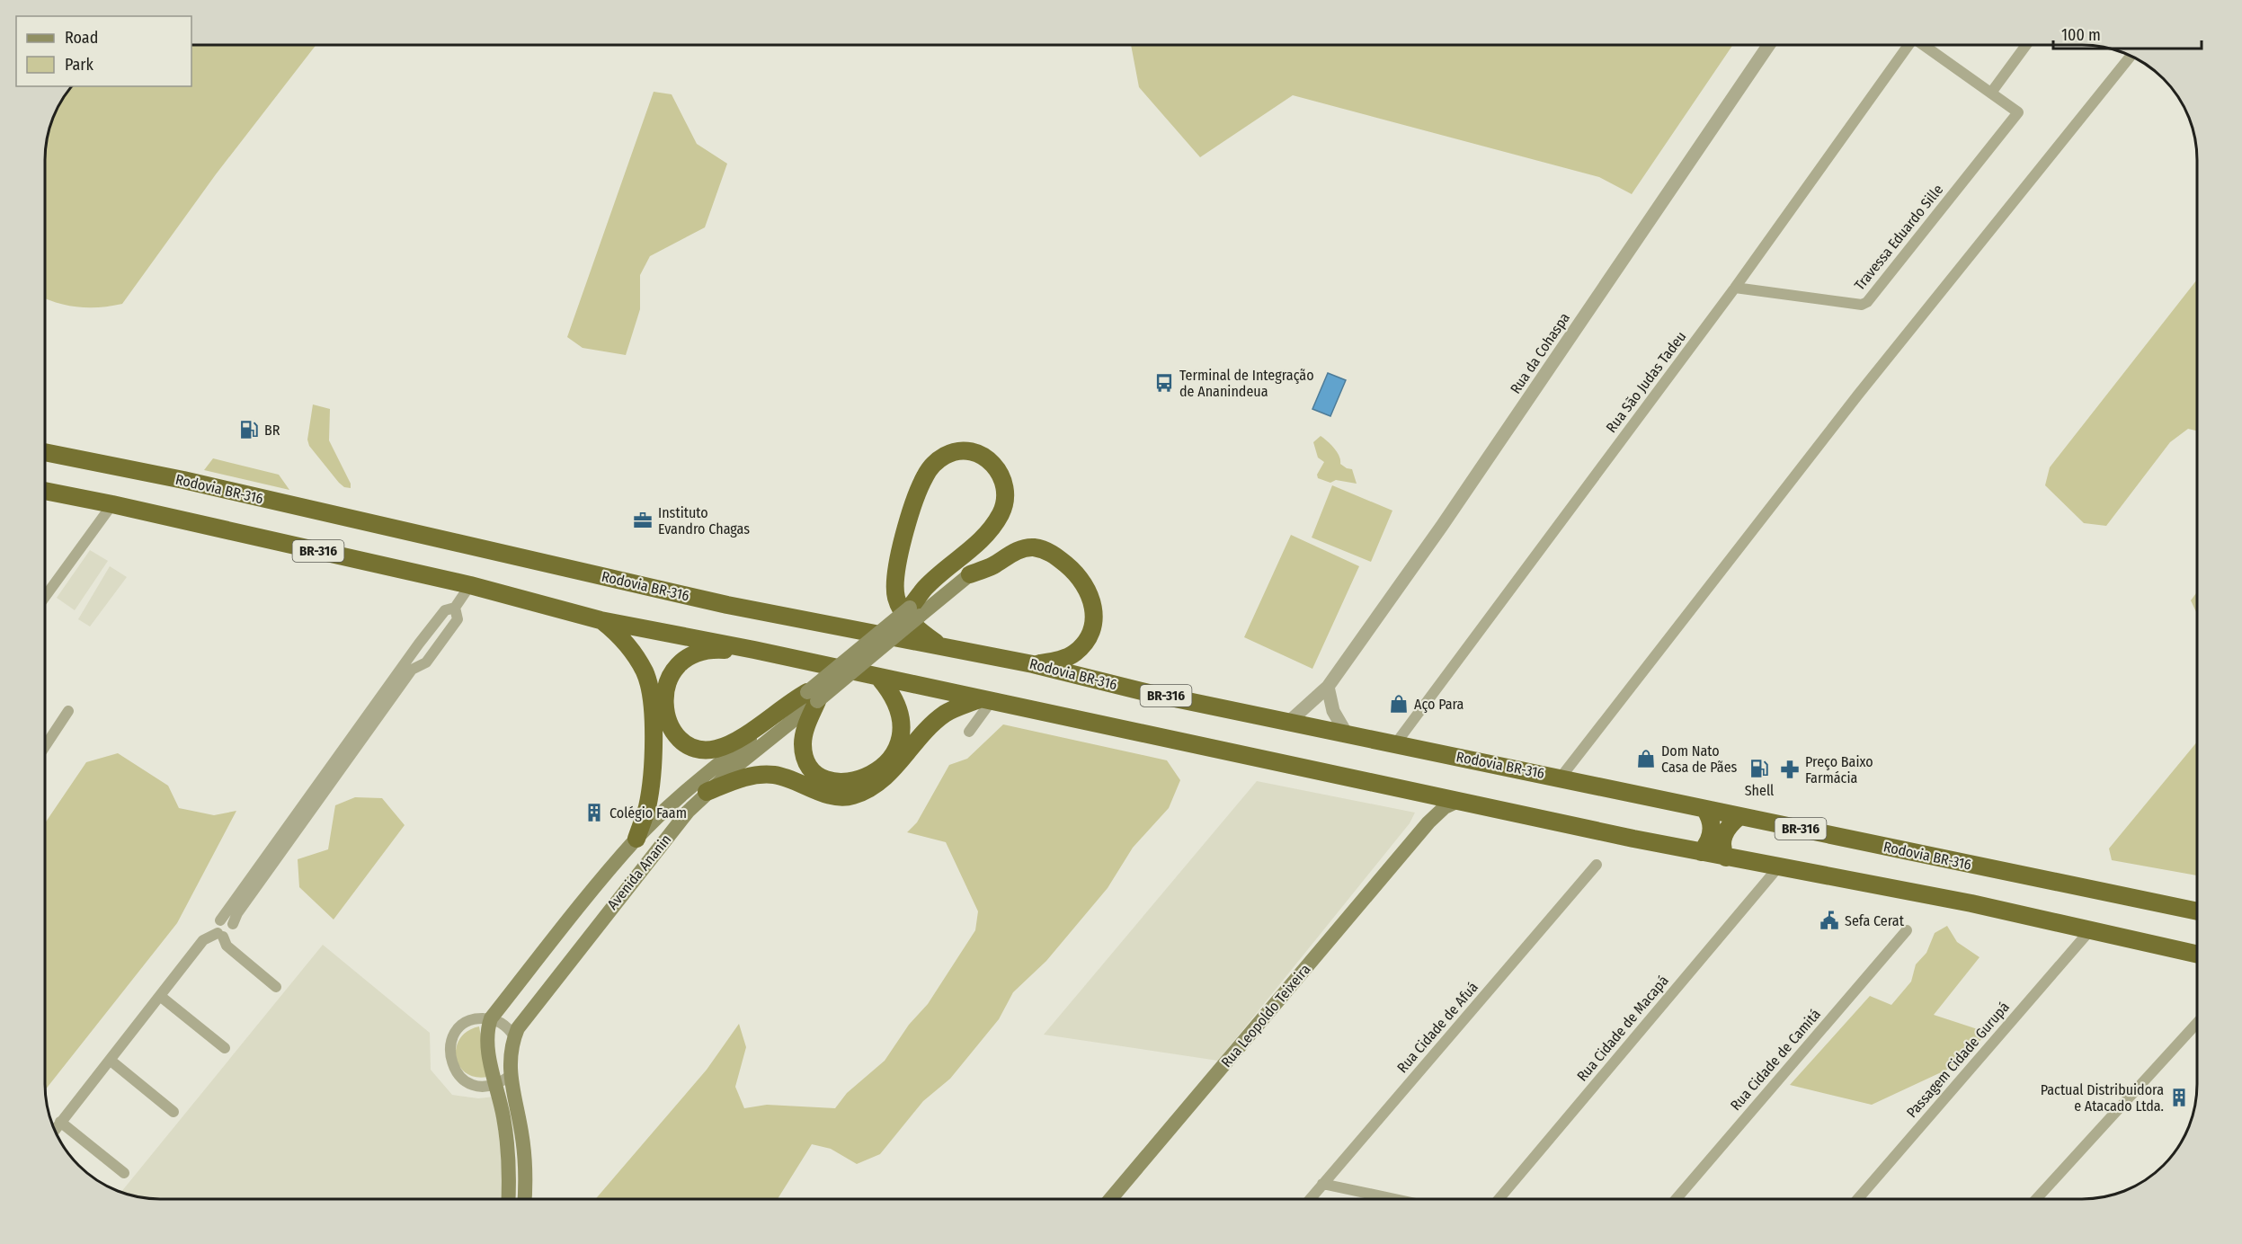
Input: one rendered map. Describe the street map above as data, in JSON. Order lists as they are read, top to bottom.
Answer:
{
  "streets": {
    "highway": ["Rodovia BR-316", "BR-316"],
    "main road": ["Avenida Ananin", "Rua Leopoldo Teixeira"],
    "street": [
      "Travessa Eduardo Sille",
      "Rua da Cohaspa",
      "Rua São Judas Tadeu",
      "Rua Cidade de Afuá",
      "Rua Cidade de Macapá",
      "Rua Cidade de Camitá",
      "Passagem Cidade Gurupá"
    ]
  },
  "crossings": [
    ["Travessa Eduardo Sille", "Rua São Judas Tadeu"],
    ["Rua da Cohaspa", "Rodovia BR-316"],
    ["Rua São Judas Tadeu", "Rodovia BR-316"],
    ["BR-316", "Rua Leopoldo Teixeira"],
    ["BR-316", "Rua Cidade de Macapá"],
    ["BR-316", "Passagem Cidade Gurupá"]
  ],
  "places": {
    "bus stop": ["Terminal de Integração de Ananindeua"],
    "fuel station": ["BR", "Shell"],
    "office": ["Instituto Evandro Chagas"],
    "shop": ["Aço Para", "Dom Nato Casa de Pães"],
    "pharmacy": ["Preço Baixo Farmácia"],
    "building": ["Colégio Faam", "Pactual Distribuidora e Atacado Ltda."],
    "public building": ["Sefa Cerat"]
  },
  "legend": ["Road", "Park"],
  "scale_bar": "100 m"
}
